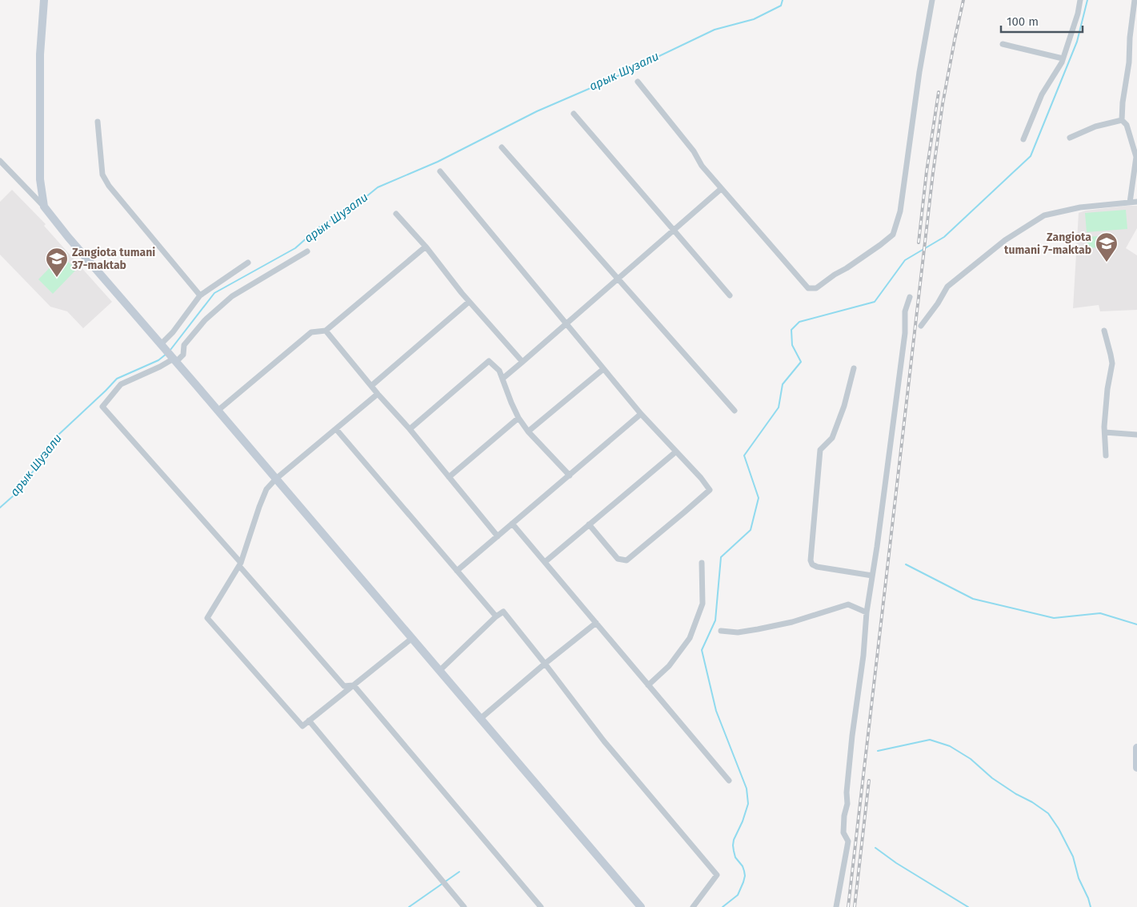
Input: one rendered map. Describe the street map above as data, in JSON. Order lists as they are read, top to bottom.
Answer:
{
  "water": ["арык Шузали"],
  "places": {
    "school or university": ["Zangiota tumani 7-maktab", "Zangiota tumani 37-maktab"]
  },
  "scale_bar": "100 m"
}
